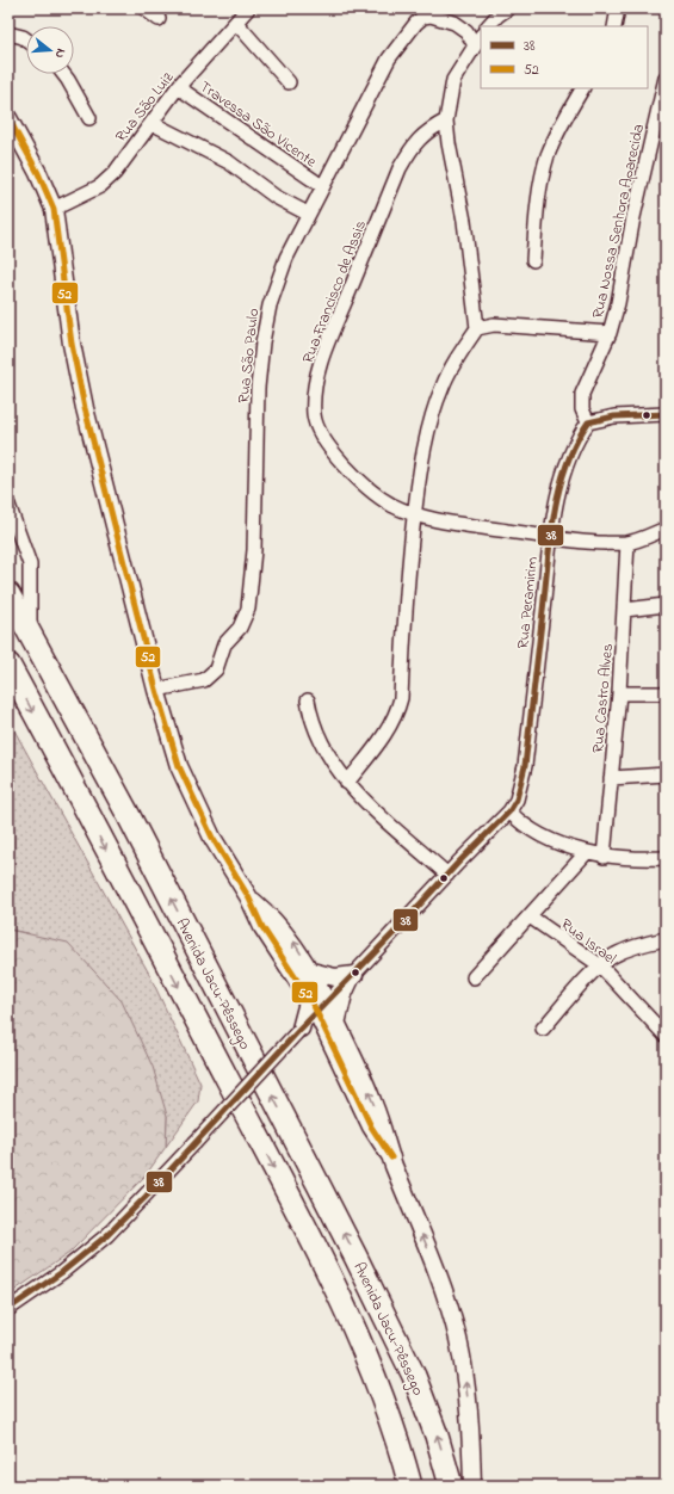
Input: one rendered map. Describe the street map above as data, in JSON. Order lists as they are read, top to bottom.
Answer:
{
  "streets": {
    "highway": ["Avenida Jacu-Pêssego"],
    "street": [
      "Rua São Luiz",
      "Travessa São Vicente",
      "Rua Nossa Senhora Aparecida",
      "Rua Francisco de Assis",
      "Rua São Paulo",
      "Rua Peramirim",
      "Rua Castro Alves",
      "Rua Israel"
    ]
  },
  "crossings": [
    ["Rua São Luiz", "Travessa São Vicente"],
    ["Travessa São Vicente", "Rua São Paulo"],
    ["Rua Nossa Senhora Aparecida", "Rua Peramirim"],
    ["Rua Francisco de Assis", "Rua Peramirim"],
    ["Rua Francisco de Assis", "Rua Castro Alves"]
  ],
  "lines": ["transit line 52", "transit line 38"],
  "legend": ["38", "52"],
  "north": "right"
}
